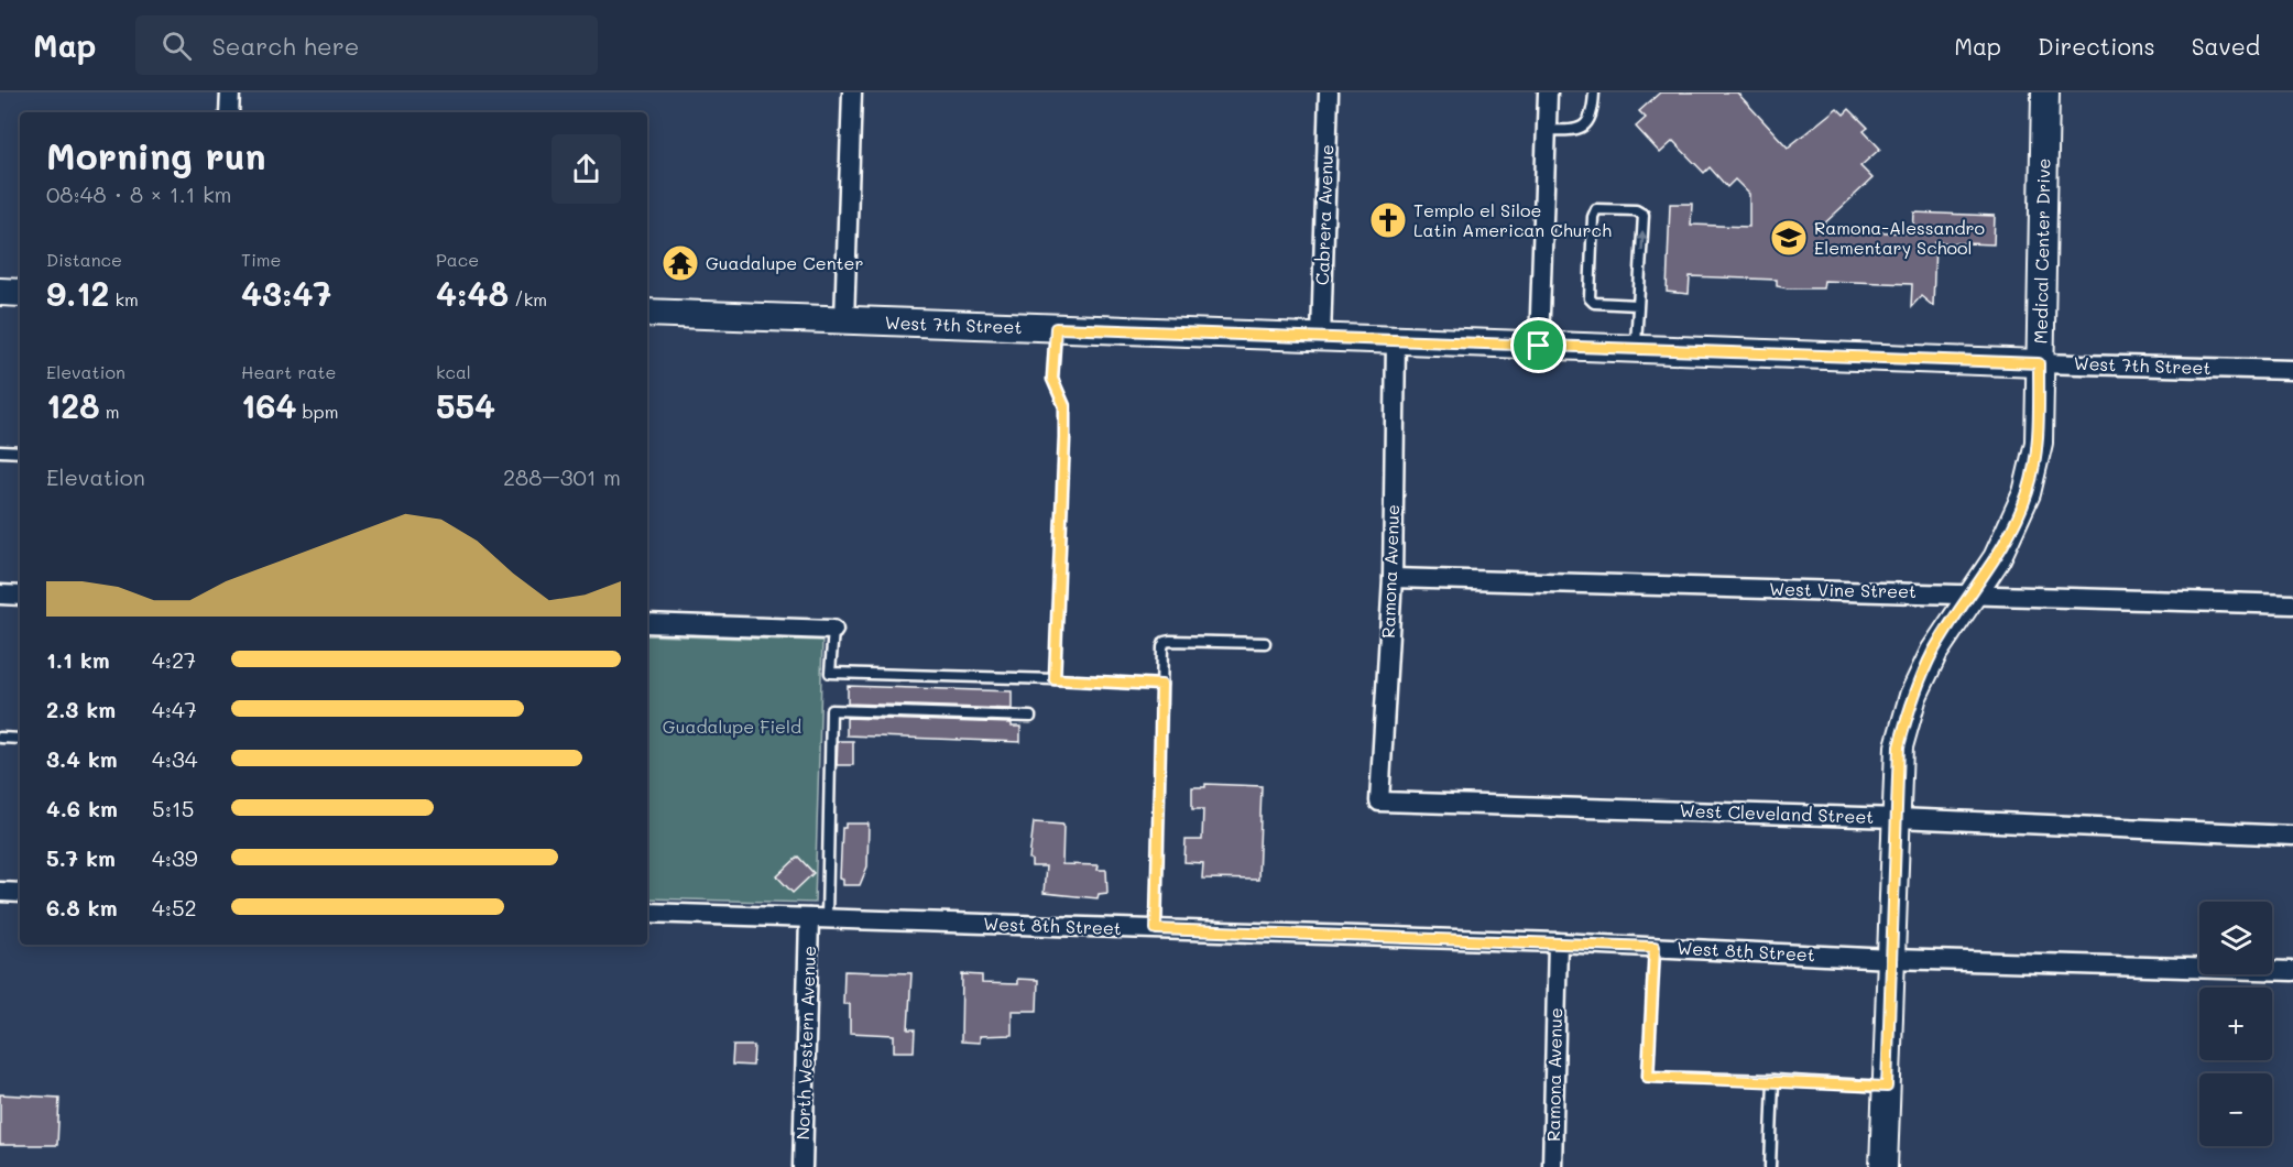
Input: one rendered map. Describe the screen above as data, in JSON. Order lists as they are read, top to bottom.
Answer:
{
  "streets": {
    "street": [
      "Cabrera Avenue",
      "Medical Center Drive",
      "West 7th Street",
      "Ramona Avenue",
      "West Vine Street",
      "West Cleveland Street",
      "West 8th Street",
      "North Western Avenue"
    ]
  },
  "crossings": [
    ["Cabrera Avenue", "West 7th Street"],
    ["Medical Center Drive", "West 7th Street"],
    ["Medical Center Drive", "West Vine Street"],
    ["Medical Center Drive", "West Cleveland Street"],
    ["Medical Center Drive", "West 8th Street"],
    ["West 7th Street", "Ramona Avenue"],
    ["Ramona Avenue", "West Vine Street"],
    ["Ramona Avenue", "West Cleveland Street"],
    ["Ramona Avenue", "West 8th Street"],
    ["West 8th Street", "North Western Avenue"]
  ],
  "parks": ["Guadalupe Field"],
  "places": {
    "church": ["Templo el Siloe Latin American Church"],
    "school or university": ["Ramona-Alessandro Elementary School"],
    "temple": ["Guadalupe Center"]
  },
  "page": {
    "header": "Map",
    "search": "Search here",
    "nav": ["Map", "Directions", "Saved"],
    "heading": ["Morning run", "08:48 · 8 × 1.1 km"],
    "stats": [
      ["Distance", "9.12 km"],
      ["Time", "43:47"],
      ["Pace", "4:48 /km"],
      ["Elevation", "128 m"],
      ["Heart rate", "164 bpm"],
      ["kcal", "554"]
    ],
    "chart": ["Elevation", "288–301 m"],
    "list": [
      {
        "name": "1.1 km",
        "note": "4:27"
      },
      {
        "name": "2.3 km",
        "note": "4:47"
      },
      {
        "name": "3.4 km",
        "note": "4:34"
      },
      {
        "name": "4.6 km",
        "note": "5:15"
      },
      {
        "name": "5.7 km",
        "note": "4:39"
      },
      {
        "name": "6.8 km",
        "note": "4:52"
      }
    ],
    "map_buttons": ["+", "−"]
  }
}
